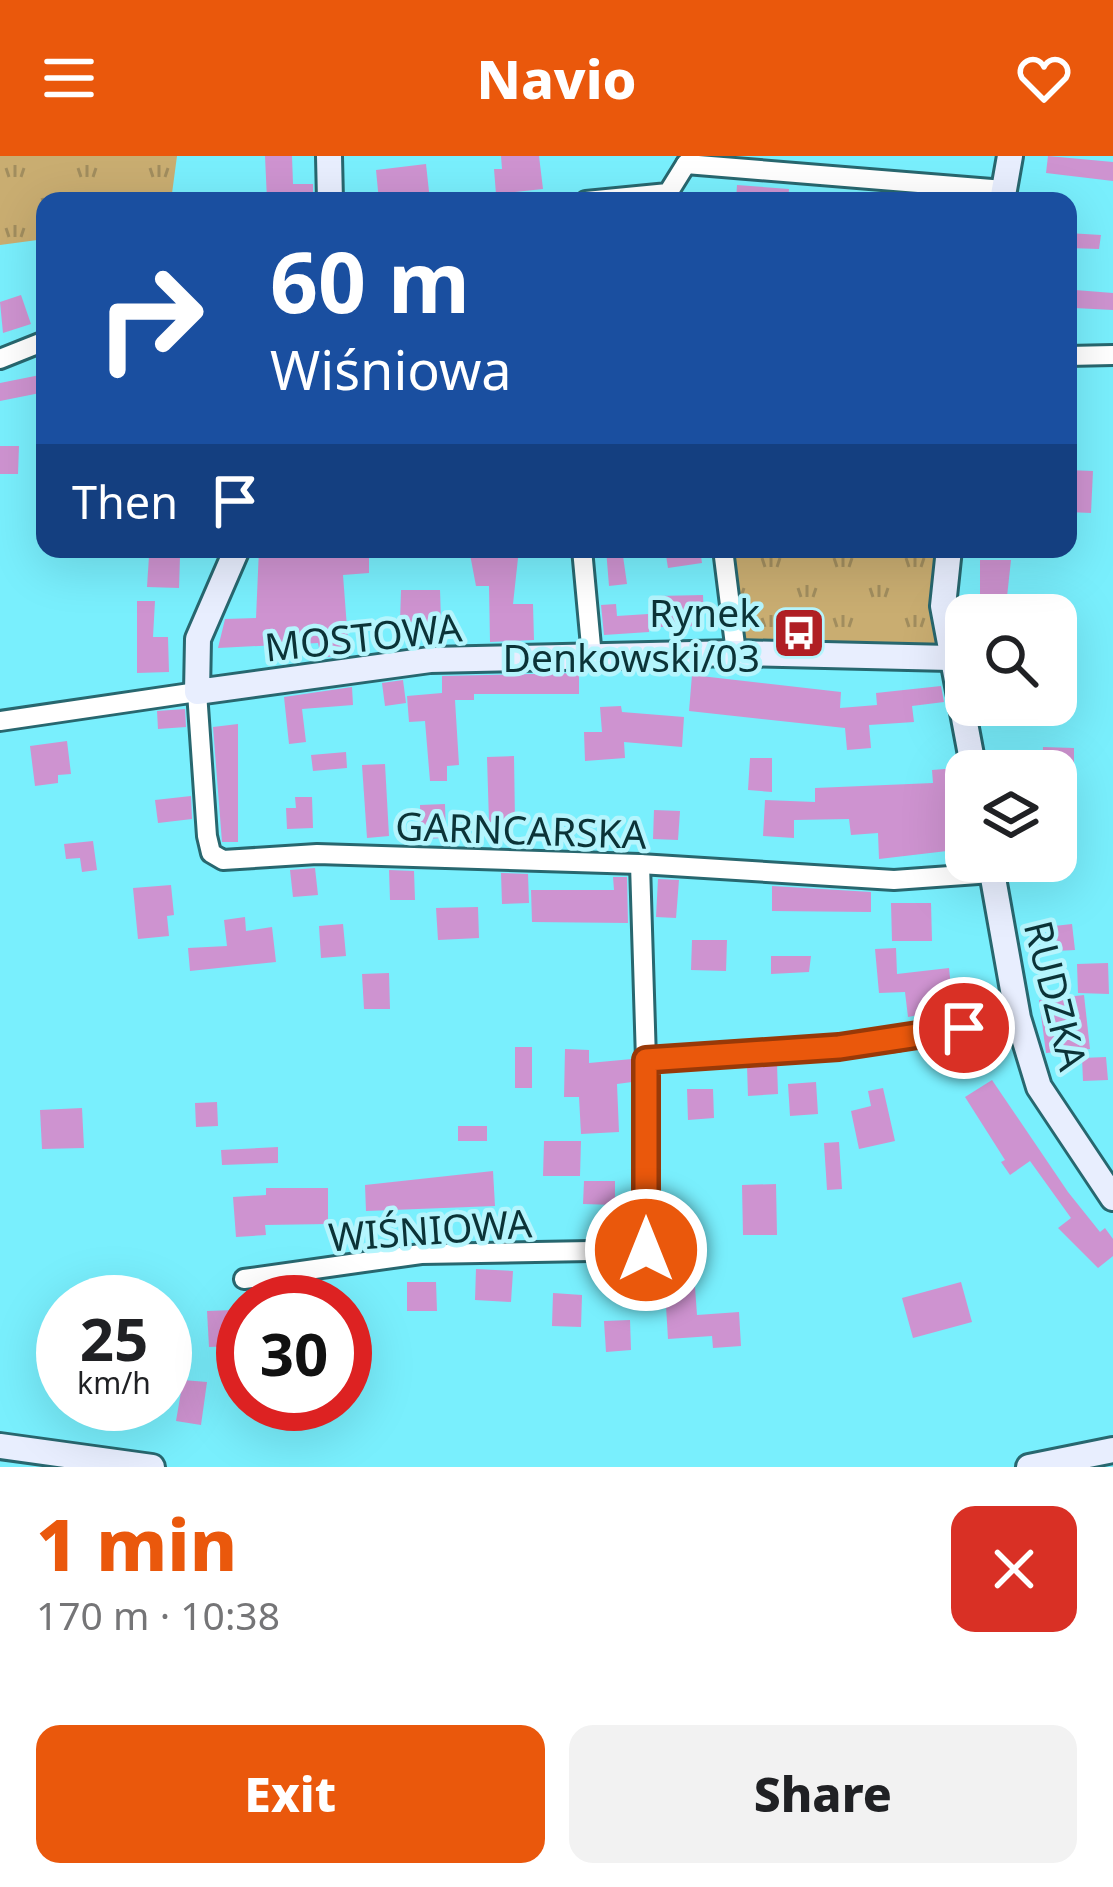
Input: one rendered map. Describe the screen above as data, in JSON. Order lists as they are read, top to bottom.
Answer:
{
  "streets": {
    "street": [
      "MOSTOWA",
      "GARNCARSKA",
      "RUDZKA",
      "WIŚNIOWA"
    ]
  },
  "crossings": [
    ["MOSTOWA", "GARNCARSKA"],
    ["GARNCARSKA", "WIŚNIOWA"]
  ],
  "places": {
    "bus stop": ["Rynek Denkowski/03"]
  },
  "page": {
    "header": "Navio",
    "turn": ["60 m", "Wiśniowa"],
    "then": "Then",
    "speed": "25 km/h",
    "limit": "30",
    "heading": ["1 min", "170 m · 10:38"],
    "buttons": ["Exit", "Share"]
  }
}
